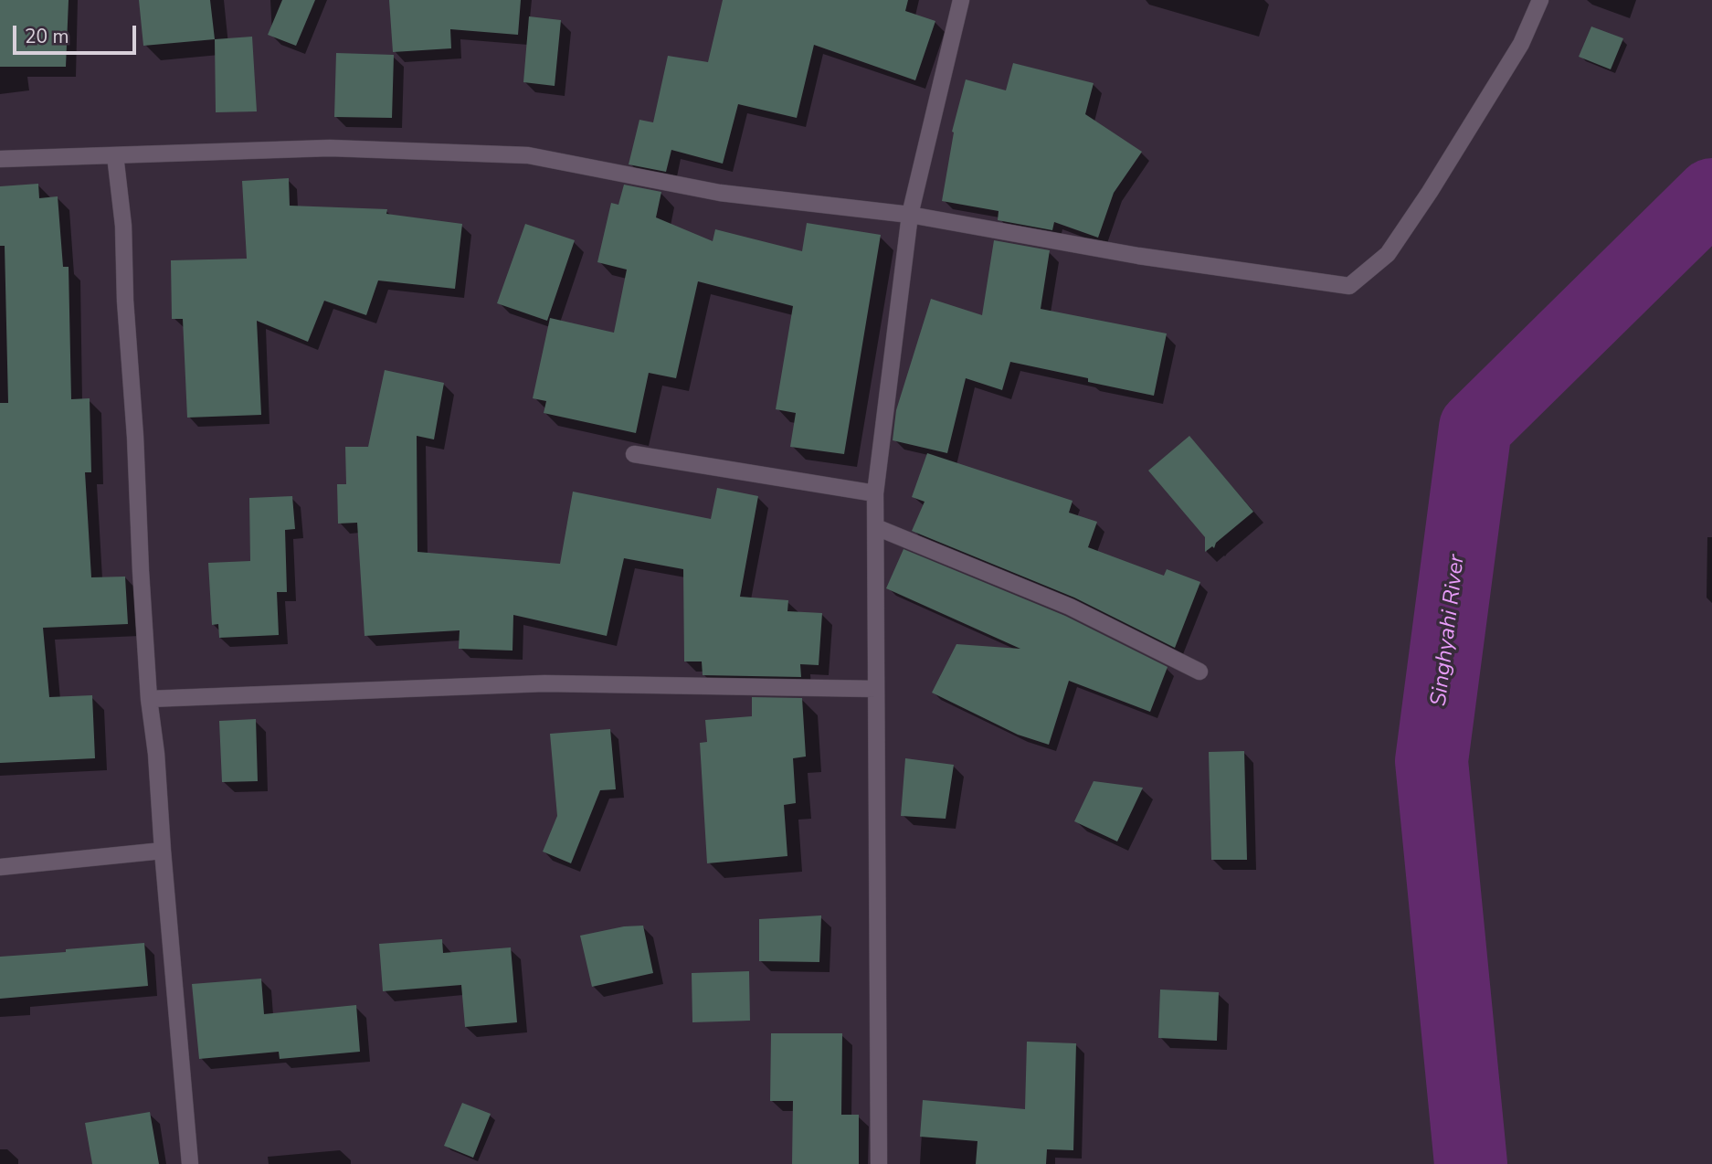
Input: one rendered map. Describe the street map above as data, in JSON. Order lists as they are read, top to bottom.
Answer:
{
  "water": ["Singhyahi River"],
  "scale_bar": "20 m"
}
